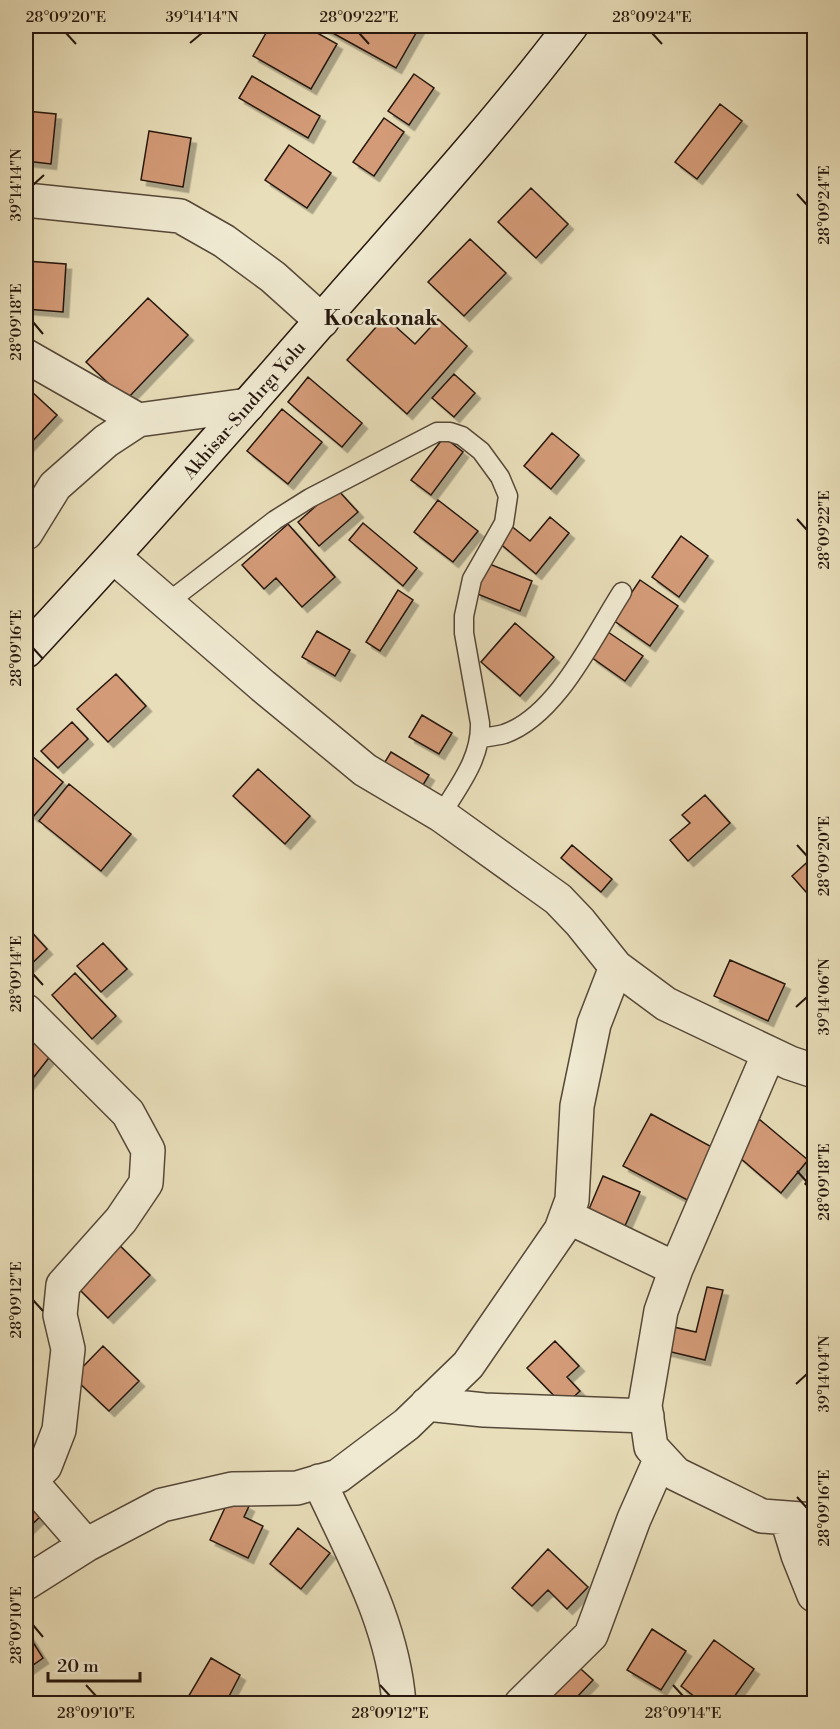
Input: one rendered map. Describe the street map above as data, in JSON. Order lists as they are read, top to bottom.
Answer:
{
  "streets": {
    "street": ["Akhisar-Sındırgı Yolu"]
  },
  "districts": ["Kocakonak"],
  "scale_bar": "20 m",
  "coordinates": [
    "28°09'20\"E",
    "39°14'14\"N",
    "28°09'22\"E",
    "28°09'24\"E",
    "28°09'18\"E",
    "28°09'16\"E",
    "28°09'14\"E",
    "39°14'06\"N",
    "28°09'12\"E",
    "39°14'04\"N",
    "28°09'10\"E"
  ]
}
